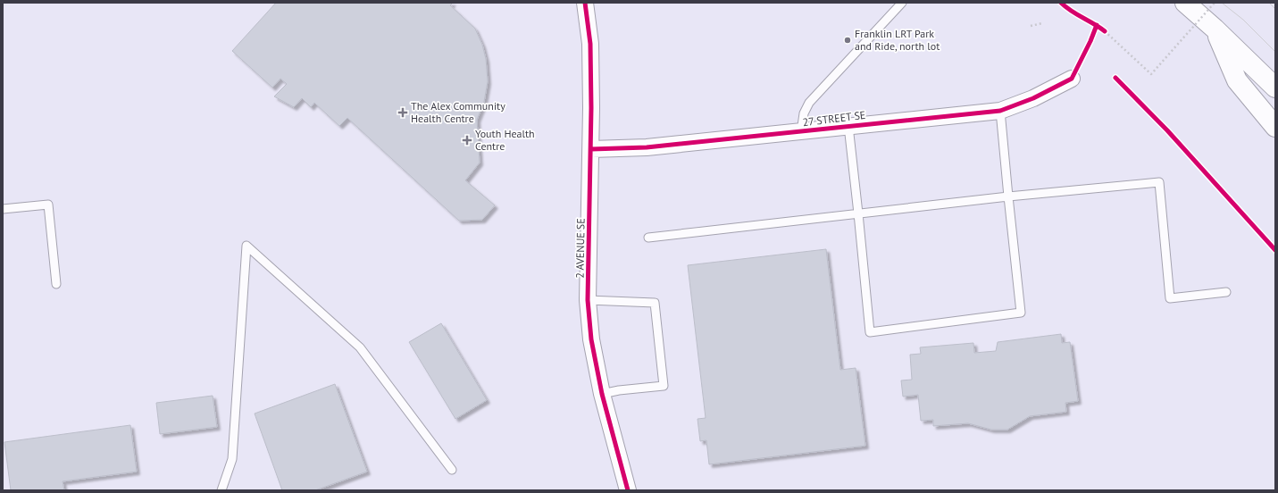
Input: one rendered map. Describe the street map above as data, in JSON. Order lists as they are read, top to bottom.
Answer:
{
  "streets": {
    "street": ["27 STREET SE", "2 AVENUE SE"]
  },
  "crossings": [
    ["27 STREET SE", "2 AVENUE SE"]
  ],
  "places": {
    "other": ["Franklin LRT Park and Ride, north lot"],
    "health": ["The Alex Community Health Centre", "Youth Health Centre"]
  }
}
